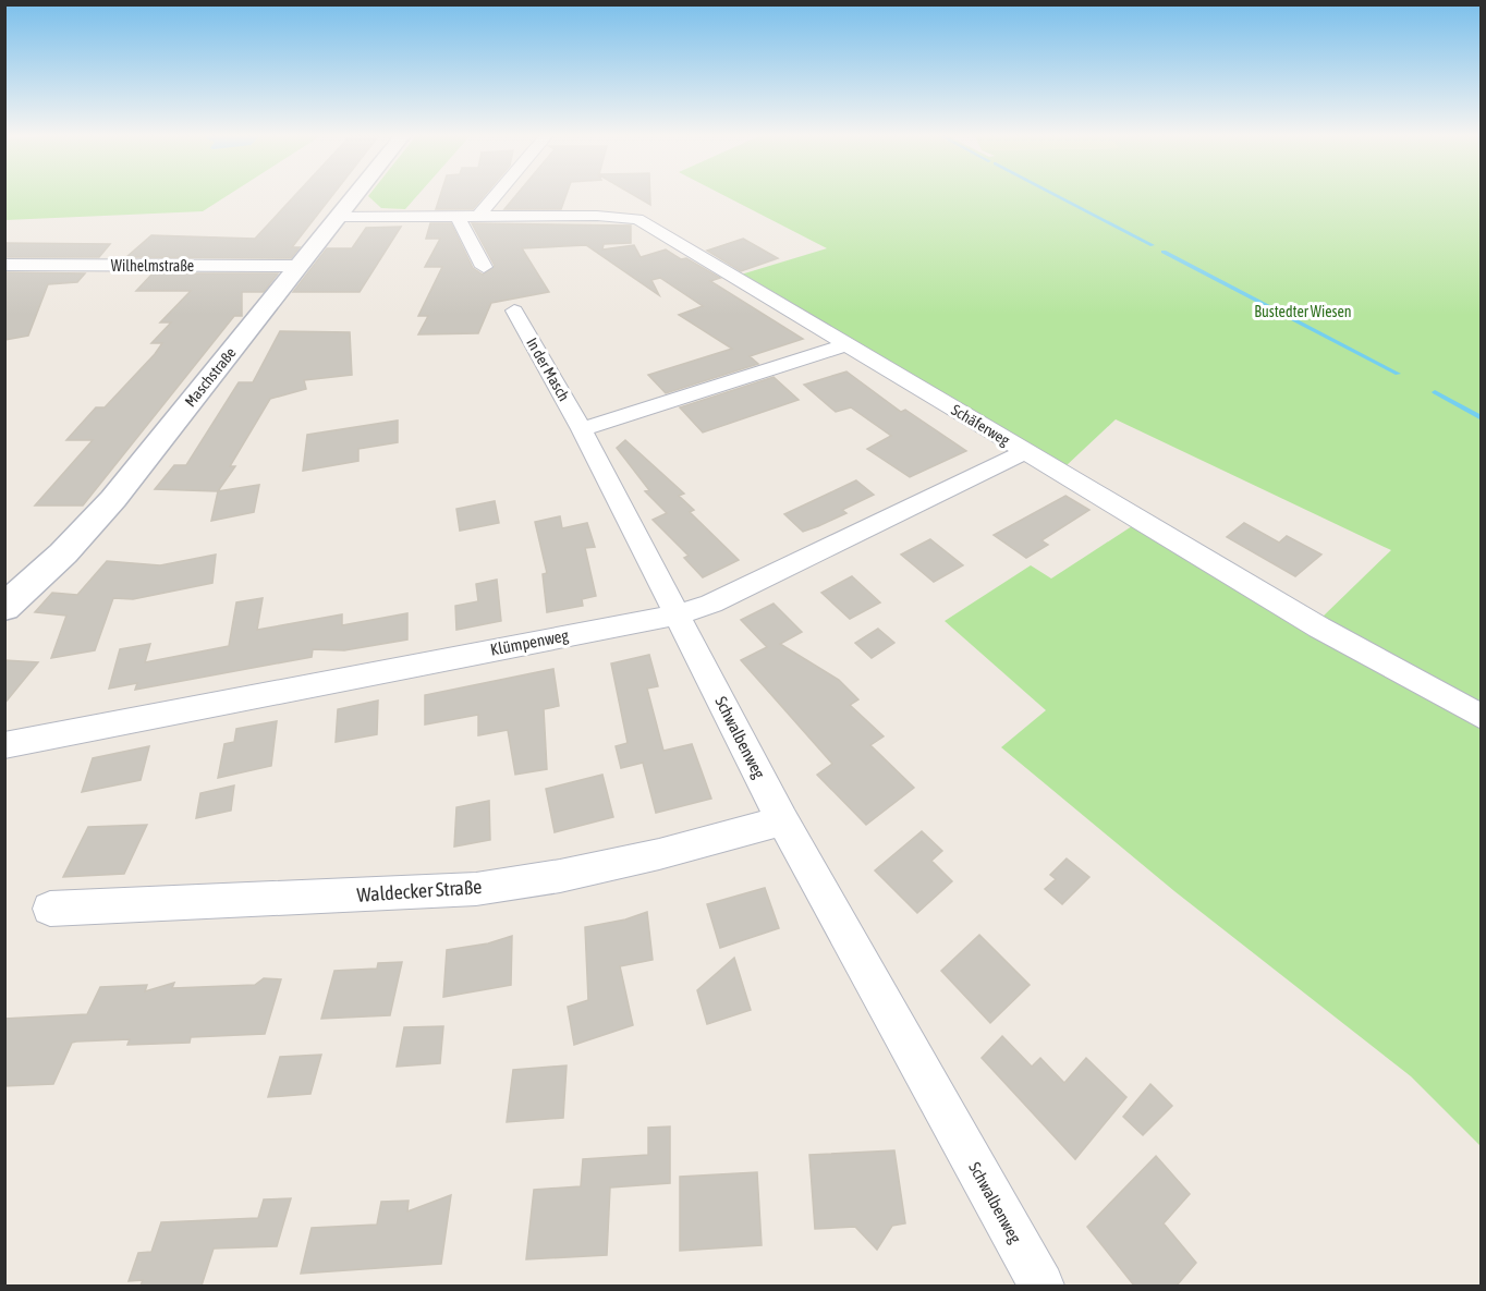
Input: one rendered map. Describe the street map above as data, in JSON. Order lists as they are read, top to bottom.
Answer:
{
  "streets": {
    "street": [
      "Wilhelmstraße",
      "In der Masch",
      "Maschstraße",
      "Schäferweg",
      "Klümpenweg",
      "Schwalbenweg",
      "Waldecker Straße"
    ]
  },
  "crossings": [
    ["Wilhelmstraße", "Maschstraße"],
    ["In der Masch", "Schwalbenweg"],
    ["Maschstraße", "Schäferweg"],
    ["Schäferweg", "Klümpenweg"],
    ["Klümpenweg", "Schwalbenweg"],
    ["Schwalbenweg", "Waldecker Straße"]
  ],
  "parks": ["Bustedter Wiesen"]
}
